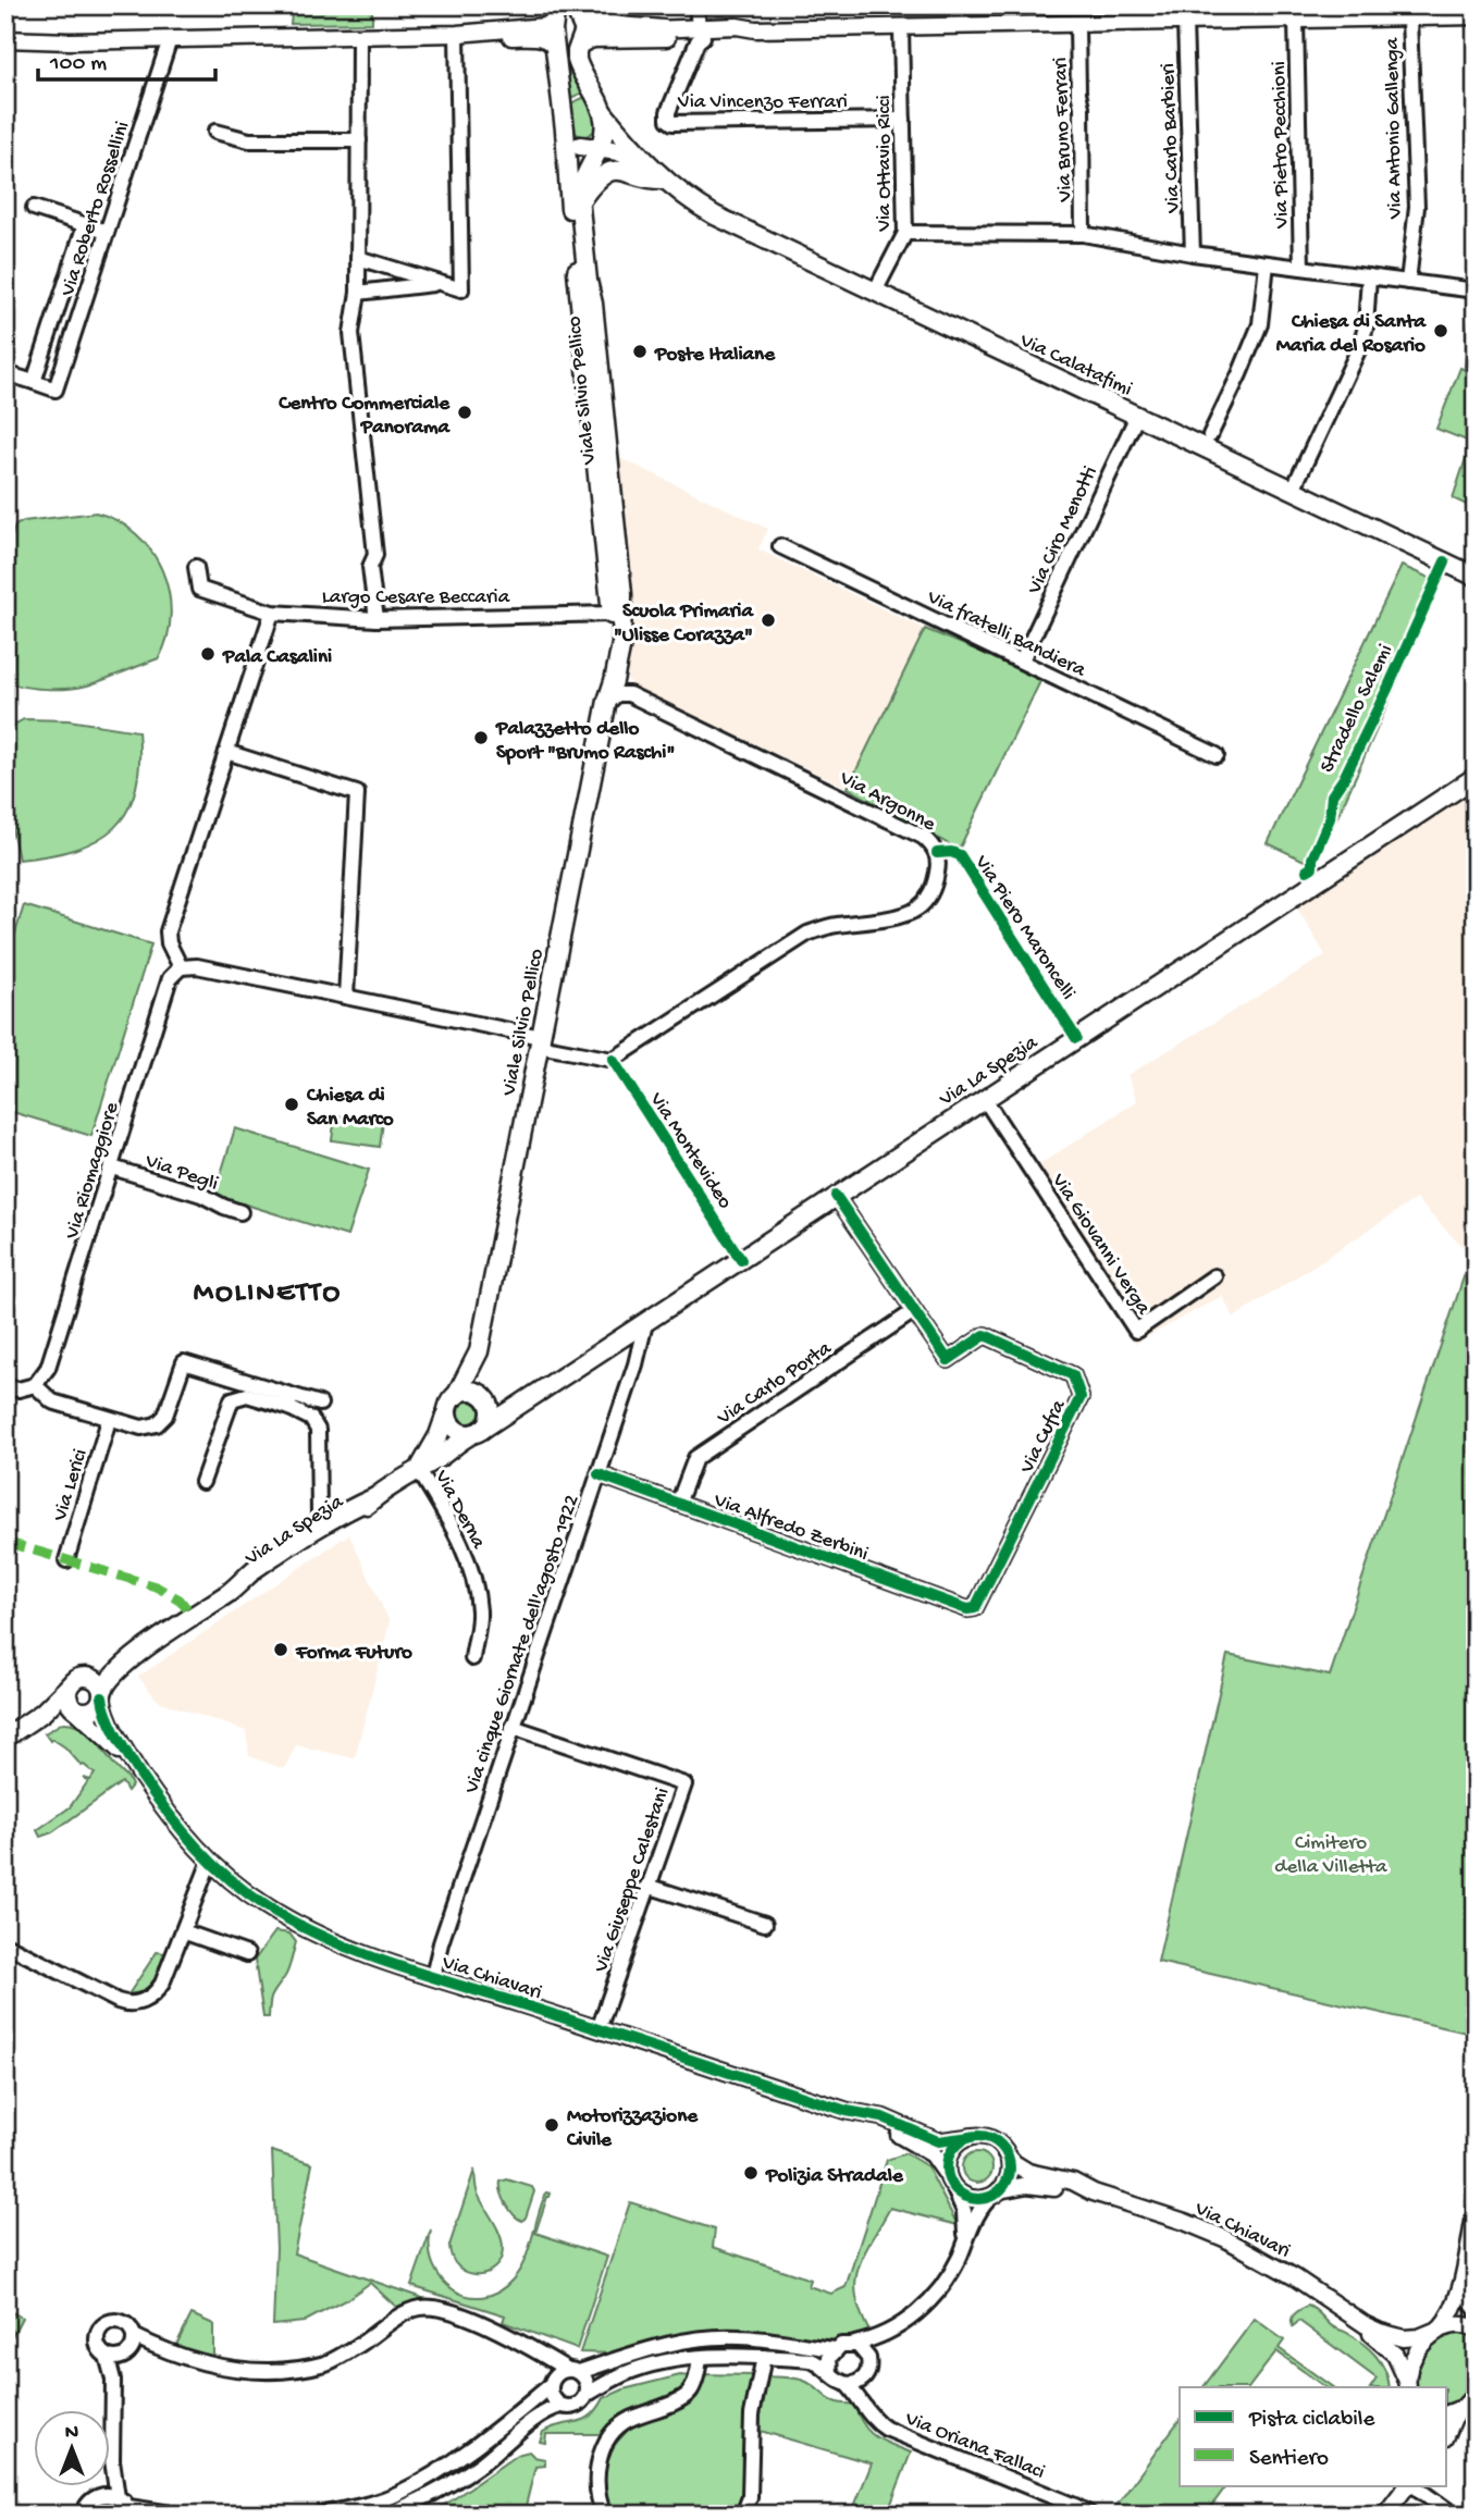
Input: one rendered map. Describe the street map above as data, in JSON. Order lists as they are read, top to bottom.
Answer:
{
  "streets": {
    "main road": ["Via Calatafimi", "Viale Silvio Pellico", "Via La Spezia"],
    "street": [
      "Via Vincenzo Ferrari",
      "Via Antonio Gallenga",
      "Via Bruno Ferrari",
      "Via Carlo Barbieri",
      "Via Pietro Pecchioni",
      "Via Ottavio Ricci",
      "Via Roberto Rossellini",
      "Via Ciro Menotti",
      "Largo Cesare Beccaria",
      "Via fratelli Bandiera",
      "Via Argonne",
      "Via Riomaggiore",
      "Via Pegli",
      "Via Giovanni Verga",
      "Via Carlo Porta",
      "Via Cufra",
      "Via Lerici",
      "Via Derna",
      "Via Alfredo Zerbini",
      "Via cinque Giornate dell'agosto 1922",
      "Via Giuseppe Calestani",
      "Via Chiavari",
      "Via Oriana Fallaci"
    ],
    "cycle path": ["Stradello Salemi", "Via Piero Maroncelli", "Via Montevideo"]
  },
  "crossings": [
    ["Via Vincenzo Ferrari", "Via Ottavio Ricci"],
    ["Via Ottavio Ricci", "Via Calatafimi"],
    ["Via Calatafimi", "Viale Silvio Pellico"],
    ["Via Calatafimi", "Via Ciro Menotti"],
    ["Viale Silvio Pellico", "Largo Cesare Beccaria"],
    ["Viale Silvio Pellico", "Via Argonne"],
    ["Viale Silvio Pellico", "Via La Spezia"],
    ["Via Ciro Menotti", "Via fratelli Bandiera"],
    ["Via Argonne", "Via Riomaggiore"],
    ["Via La Spezia", "Via Giovanni Verga"],
    ["Via La Spezia", "Via Cufra"],
    ["Via La Spezia", "Via Derna"],
    ["Via La Spezia", "Via cinque Giornate dell'agosto 1922"],
    ["Via La Spezia", "Via Chiavari"],
    ["Via Riomaggiore", "Via Pegli"],
    ["Via Carlo Porta", "Via Cufra"],
    ["Via Carlo Porta", "Via Alfredo Zerbini"],
    ["Via Cufra", "Via Alfredo Zerbini"],
    ["Via Alfredo Zerbini", "Via cinque Giornate dell'agosto 1922"],
    ["Via cinque Giornate dell'agosto 1922", "Via Giuseppe Calestani"],
    ["Via cinque Giornate dell'agosto 1922", "Via Chiavari"],
    ["Via Giuseppe Calestani", "Via Chiavari"]
  ],
  "districts": ["MOLINETTO"],
  "parks": ["Cimitero della Villetta"],
  "places": [
    "Chiesa di Santa Maria del Rosario",
    "Poste Italiane",
    "Centro Commerciale Panorama",
    "Scuola Primaria \"Ulisse Corazza\"",
    "Pala Casalini",
    "Palazzetto dello Sport \"Brumo Raschi\"",
    "Chiesa di San Marco",
    "Forma Futuro",
    "Motorizzazione Civile",
    "Polizia Stradale"
  ],
  "legend": ["Pista ciclabile", "Sentiero"],
  "scale_bar": "100 m",
  "north": "top"
}
